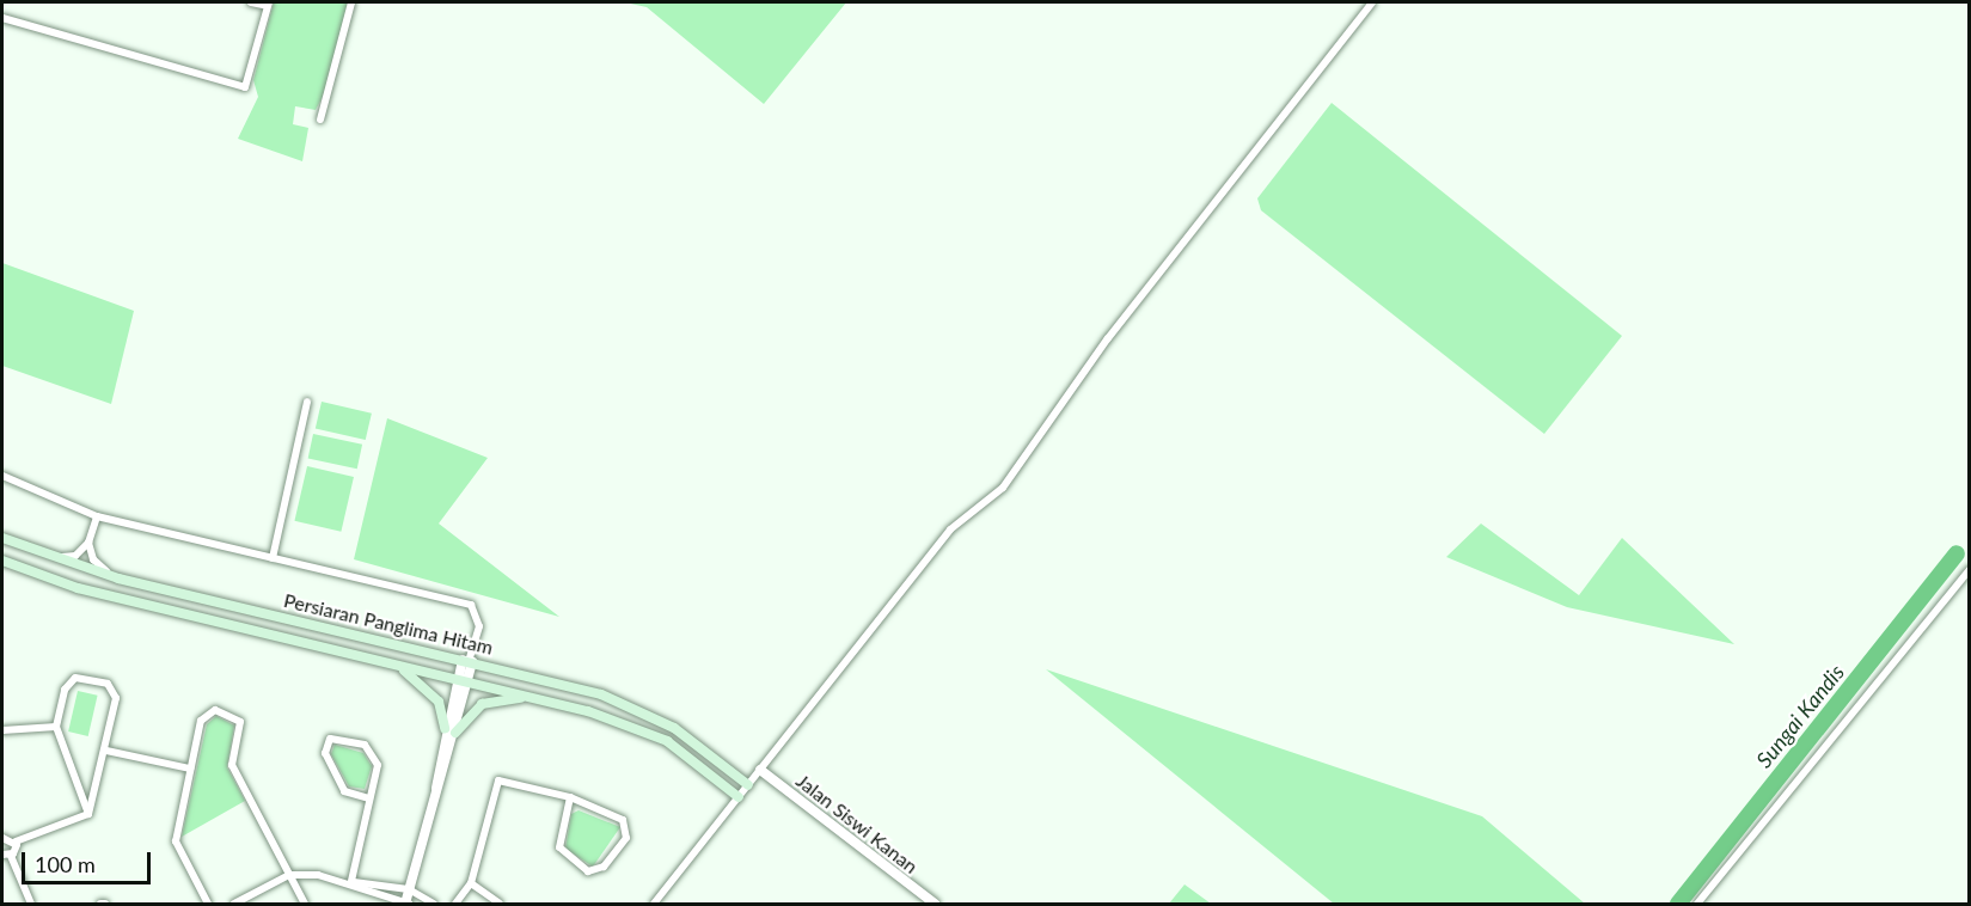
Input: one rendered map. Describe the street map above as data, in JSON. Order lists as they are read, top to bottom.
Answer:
{
  "streets": {
    "main road": ["Persiaran Panglima Hitam"],
    "street": ["Jalan Siswi Kanan"]
  },
  "water": ["Sungai Kandis"],
  "scale_bar": "100 m"
}
